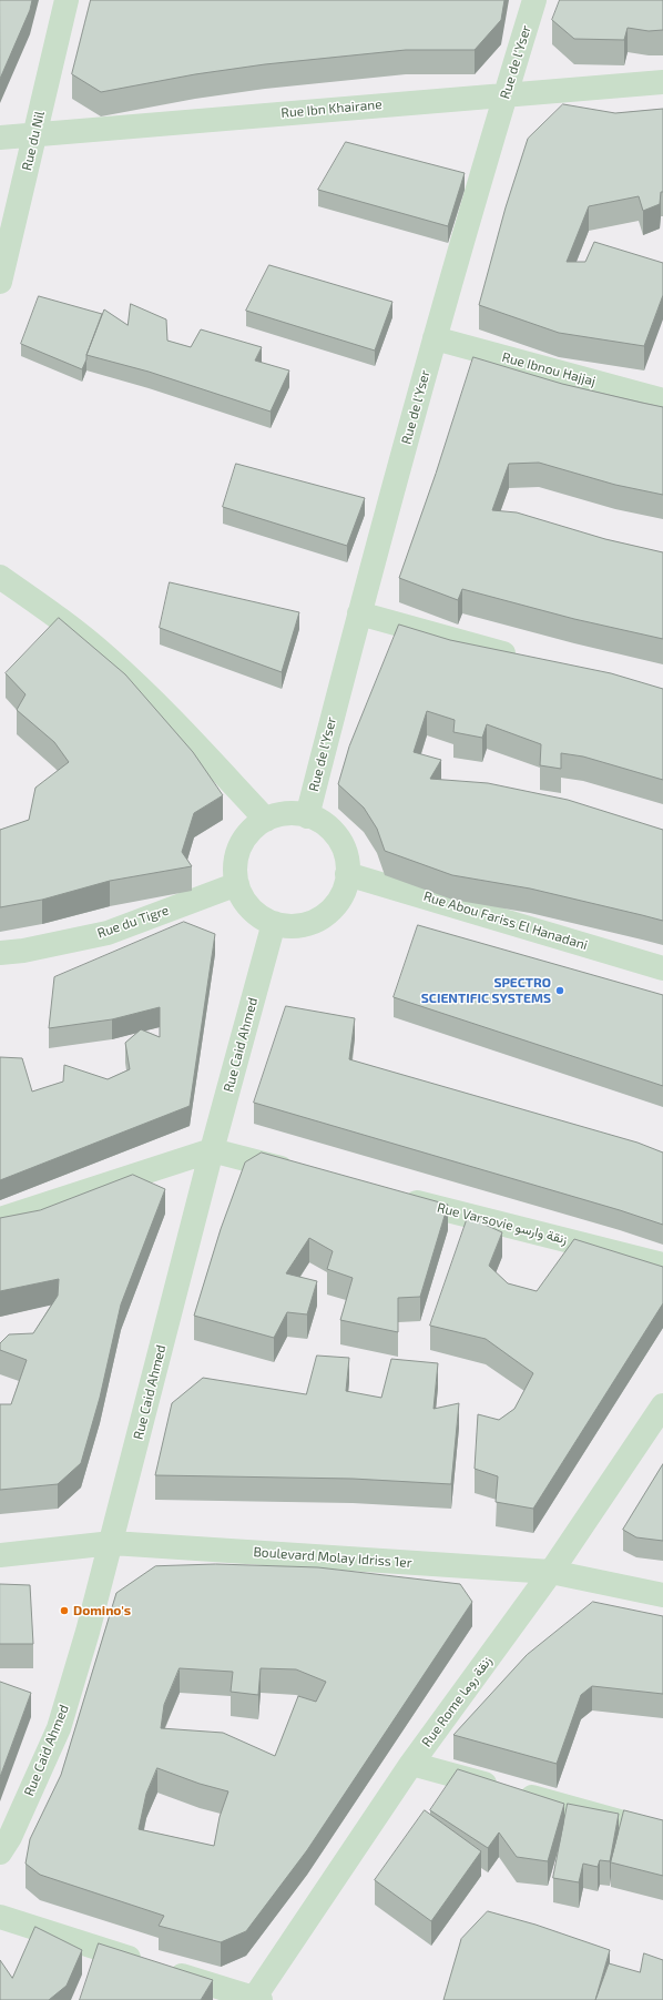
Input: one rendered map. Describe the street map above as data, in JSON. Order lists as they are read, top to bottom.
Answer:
{
  "streets": {
    "street": [
      "Rue de l'Yser",
      "Rue Ibn Khairane",
      "Rue du Nil",
      "Rue Ibnou Hajjaj",
      "Rue Abou Fariss El Hanadani",
      "Rue du Tigre",
      "Rue Caid Ahmed",
      "Rue Varsovie زنقة وارسو",
      "Boulevard Molay Idriss 1er",
      "Rue Rome زنقة روما"
    ]
  },
  "crossings": [
    ["Rue de l'Yser", "Rue Ibn Khairane"],
    ["Rue de l'Yser", "Rue Ibnou Hajjaj"],
    ["Rue de l'Yser", "Rue Abou Fariss El Hanadani"],
    ["Rue de l'Yser", "Rue du Tigre"],
    ["Rue de l'Yser", "Rue Caid Ahmed"],
    ["Rue Ibn Khairane", "Rue du Nil"],
    ["Rue Abou Fariss El Hanadani", "Rue du Tigre"],
    ["Rue Abou Fariss El Hanadani", "Rue Caid Ahmed"],
    ["Rue du Tigre", "Rue Caid Ahmed"],
    ["Rue Caid Ahmed", "Boulevard Molay Idriss 1er"],
    ["Boulevard Molay Idriss 1er", "Rue Rome زنقة روما"]
  ],
  "places": ["SPECTRO SCIENTIFIC SYSTEMS", "Domino's"]
}
